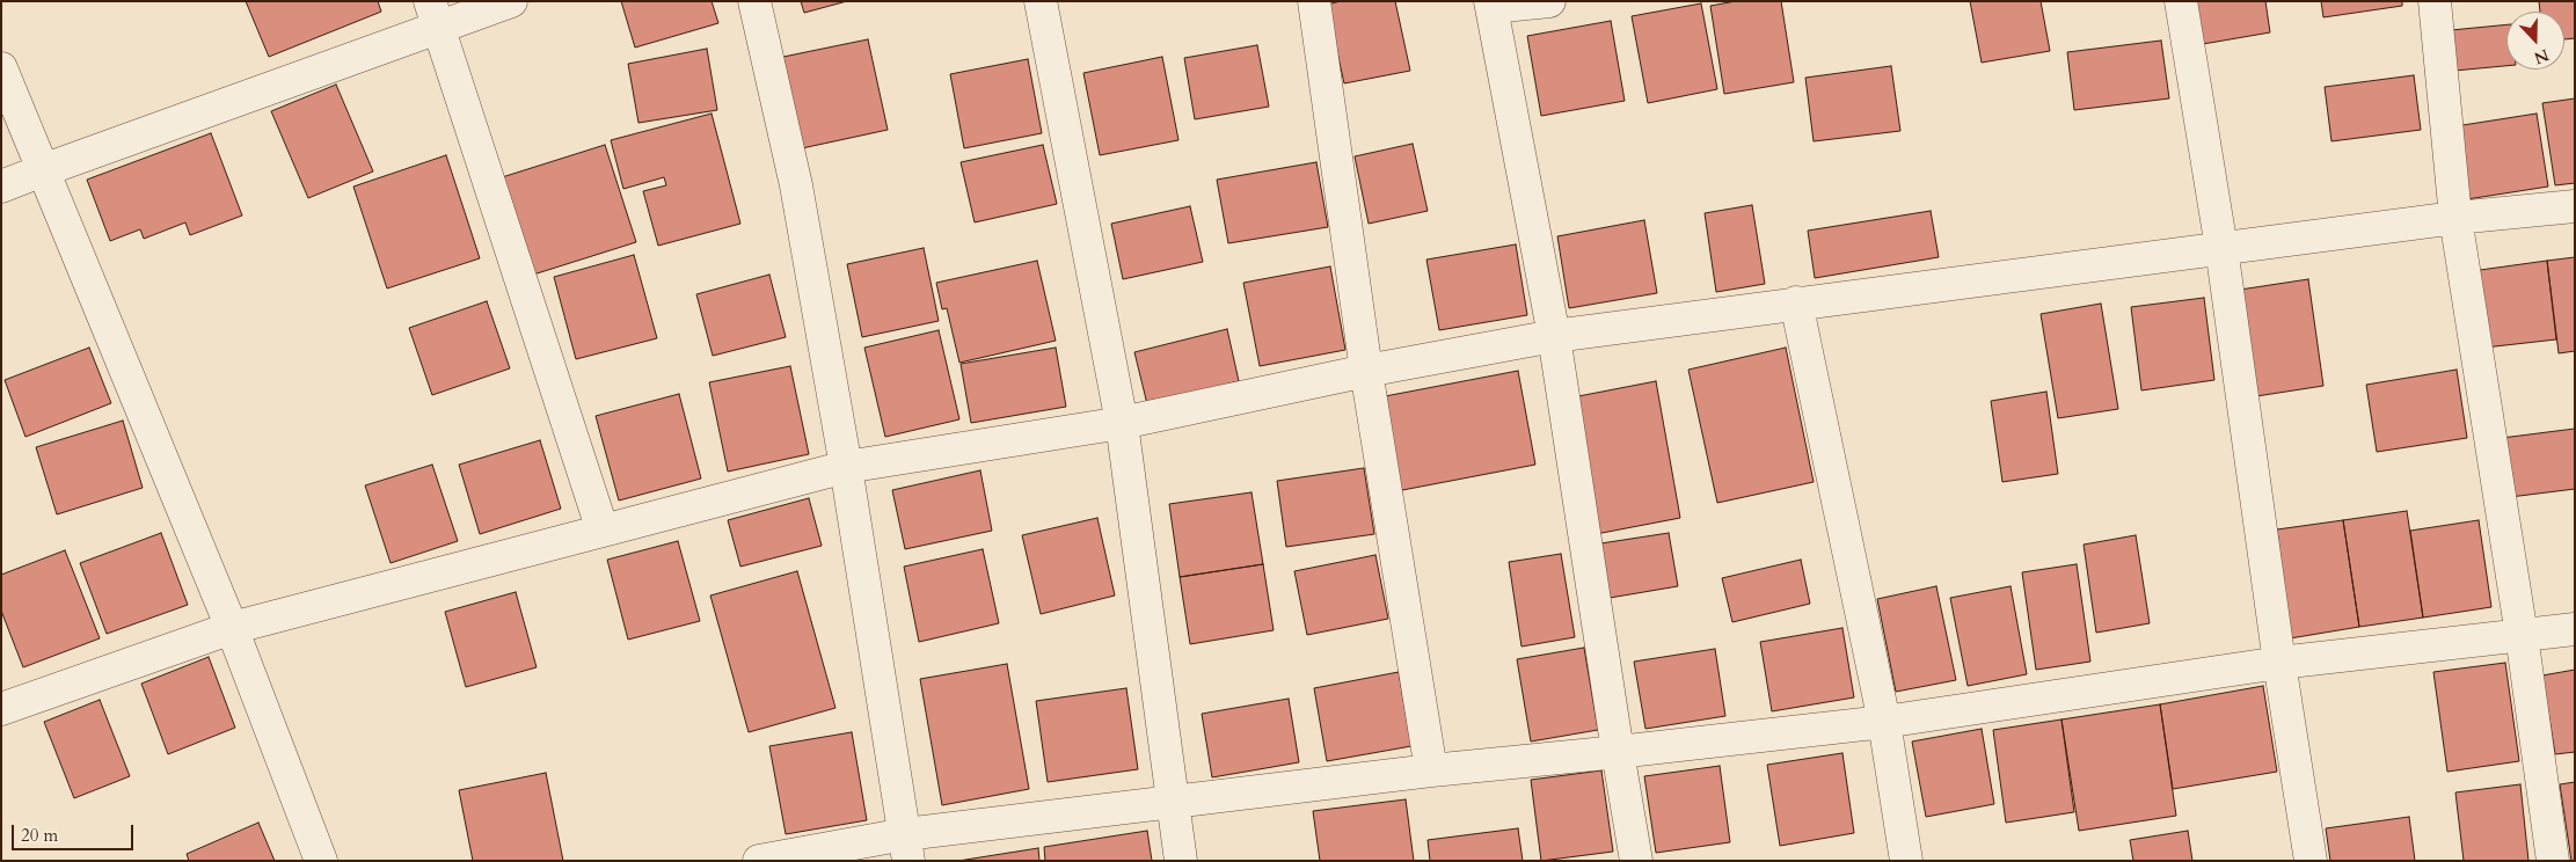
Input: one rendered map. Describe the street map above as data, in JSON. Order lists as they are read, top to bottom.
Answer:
{
  "scale_bar": "20 m",
  "north": "bottom"
}
